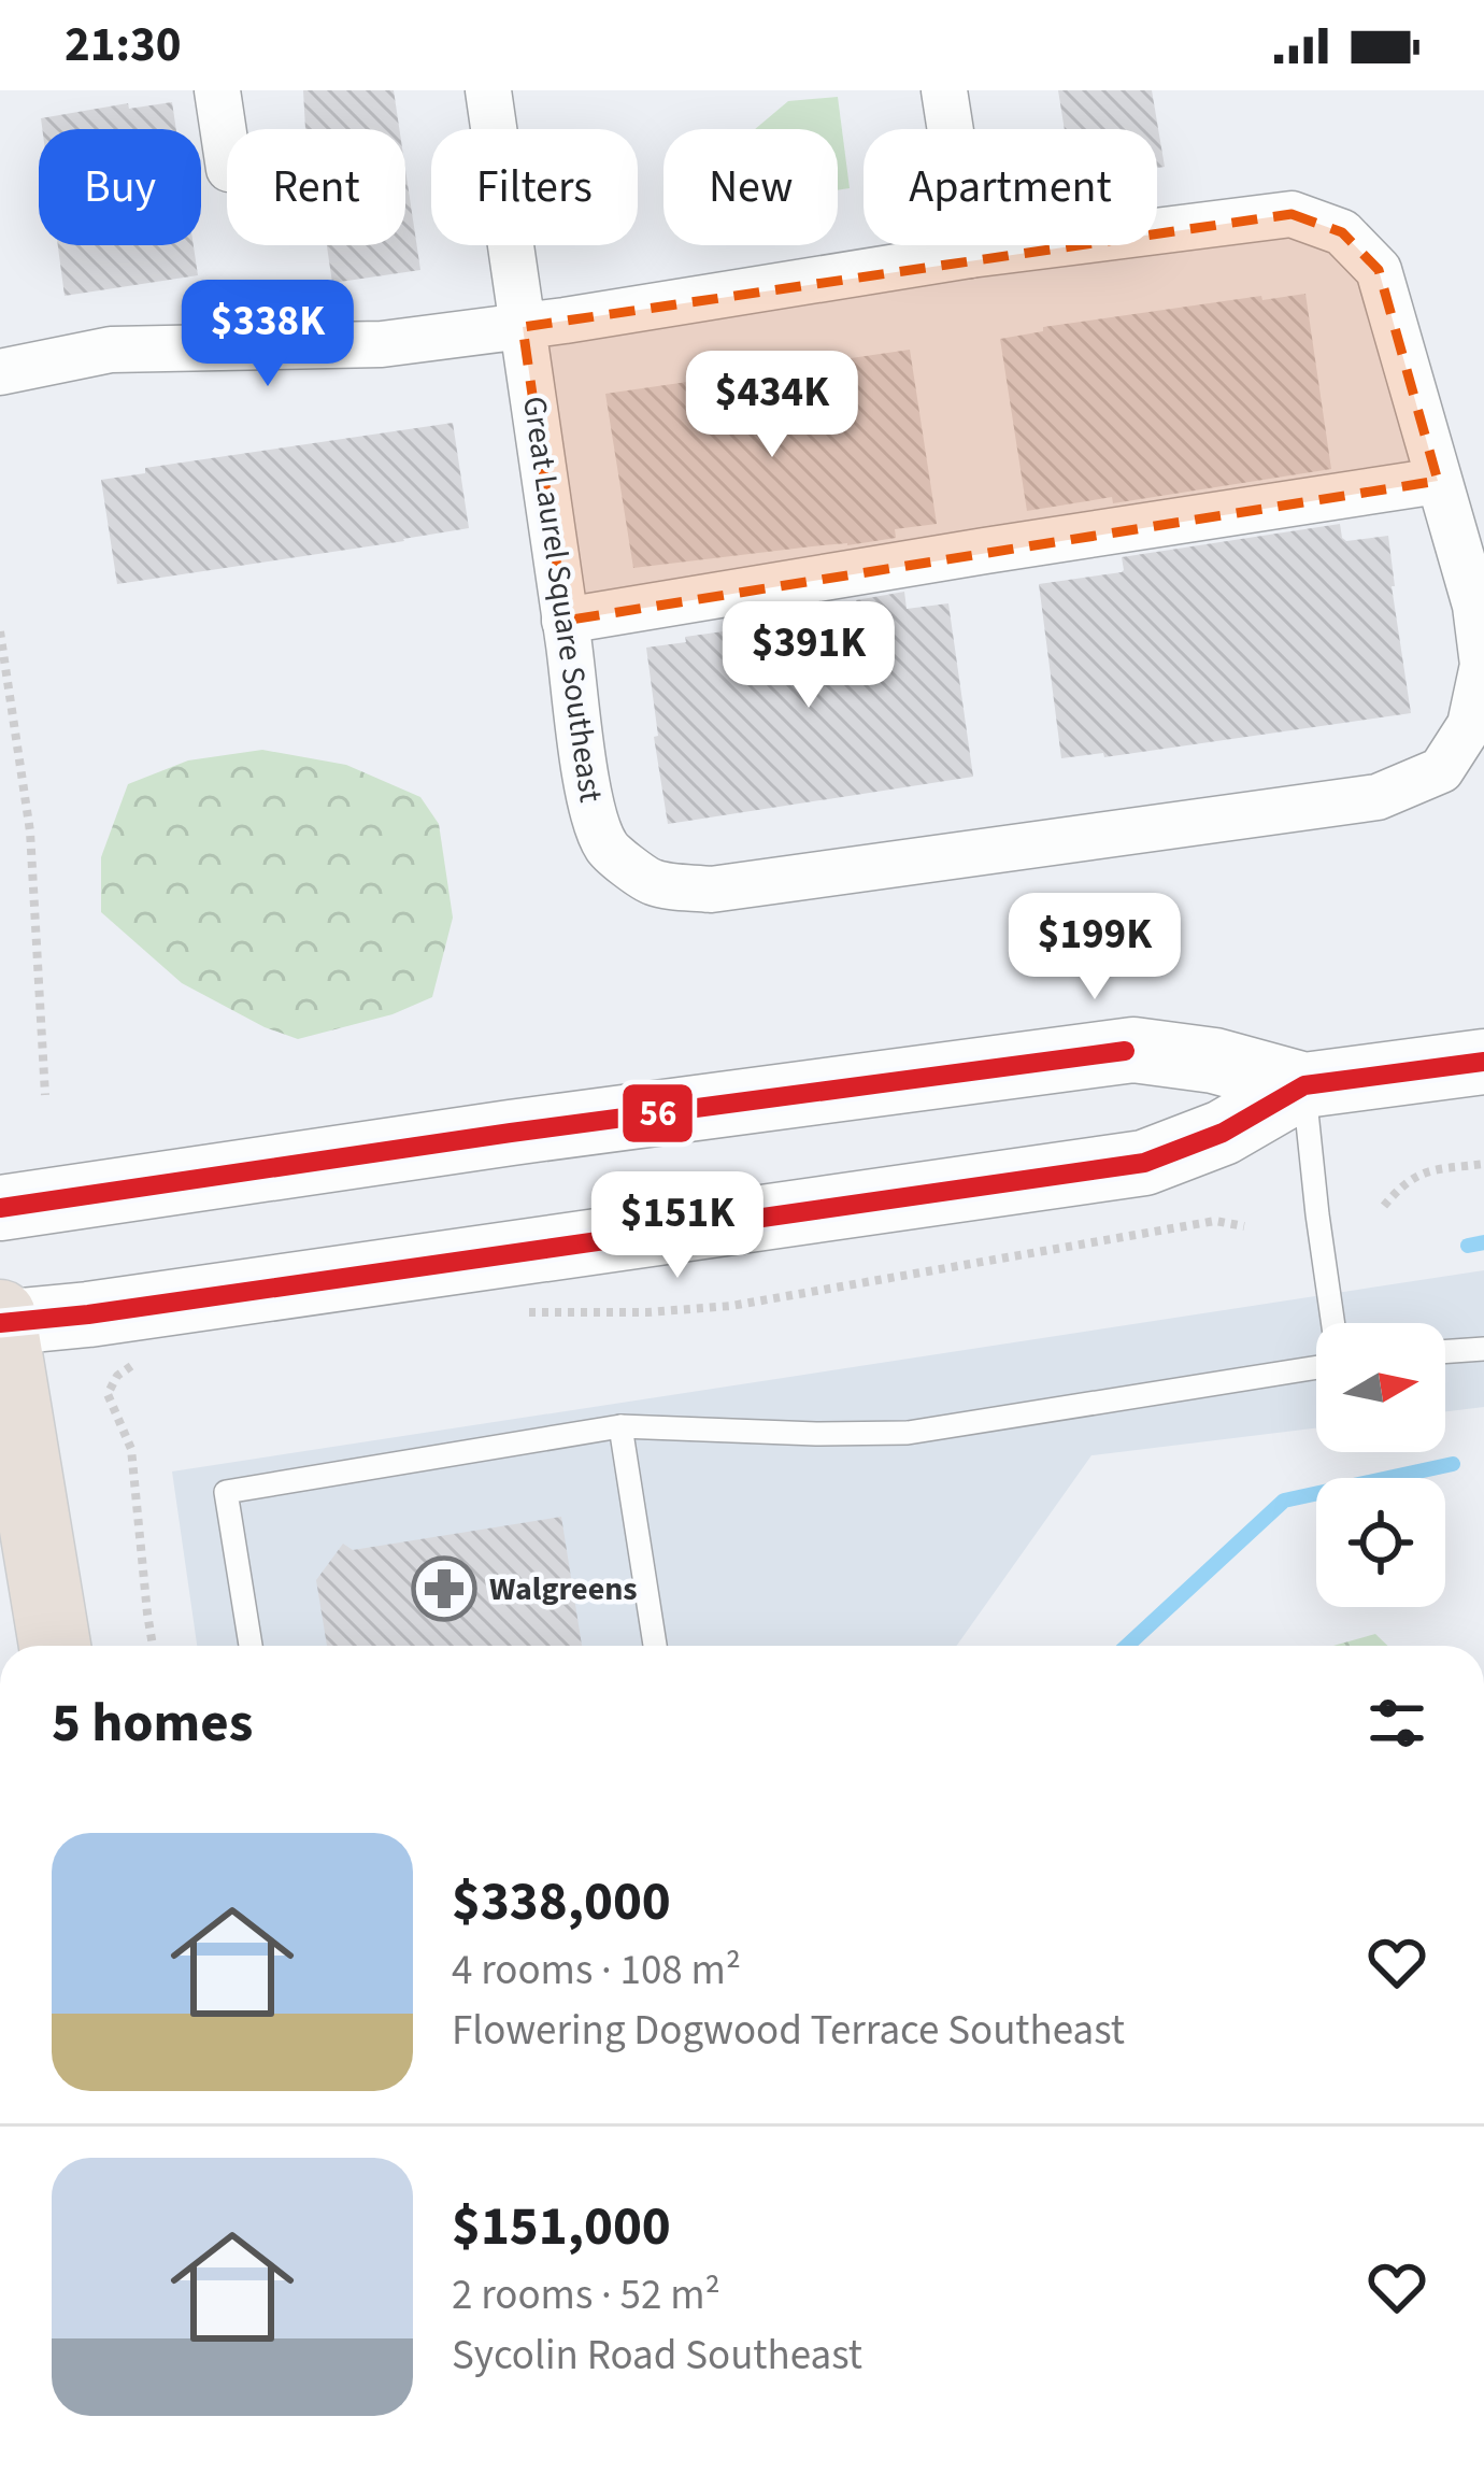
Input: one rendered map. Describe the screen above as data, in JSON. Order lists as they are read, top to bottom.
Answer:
{
  "streets": {
    "street": ["Great Laurel Square Southeast"]
  },
  "places": {
    "pharmacy": ["Walgreens"]
  },
  "lines": ["transit line 56"],
  "north": "right",
  "page": {
    "status": "21:30",
    "chip": [
      "Buy",
      "Rent",
      "Filters",
      "New",
      "Apartment"
    ],
    "price": [
      "$338K",
      "$434K",
      "$391K",
      "$199K",
      "$151K"
    ],
    "heading": "5 homes",
    "list": [
      {
        "name": "$338,000",
        "note": "4 rooms · 108 m² · Flowering Dogwood Terrace Southeast"
      },
      {
        "name": "$151,000",
        "note": "2 rooms · 52 m² · Sycolin Road Southeast"
      }
    ]
  }
}
